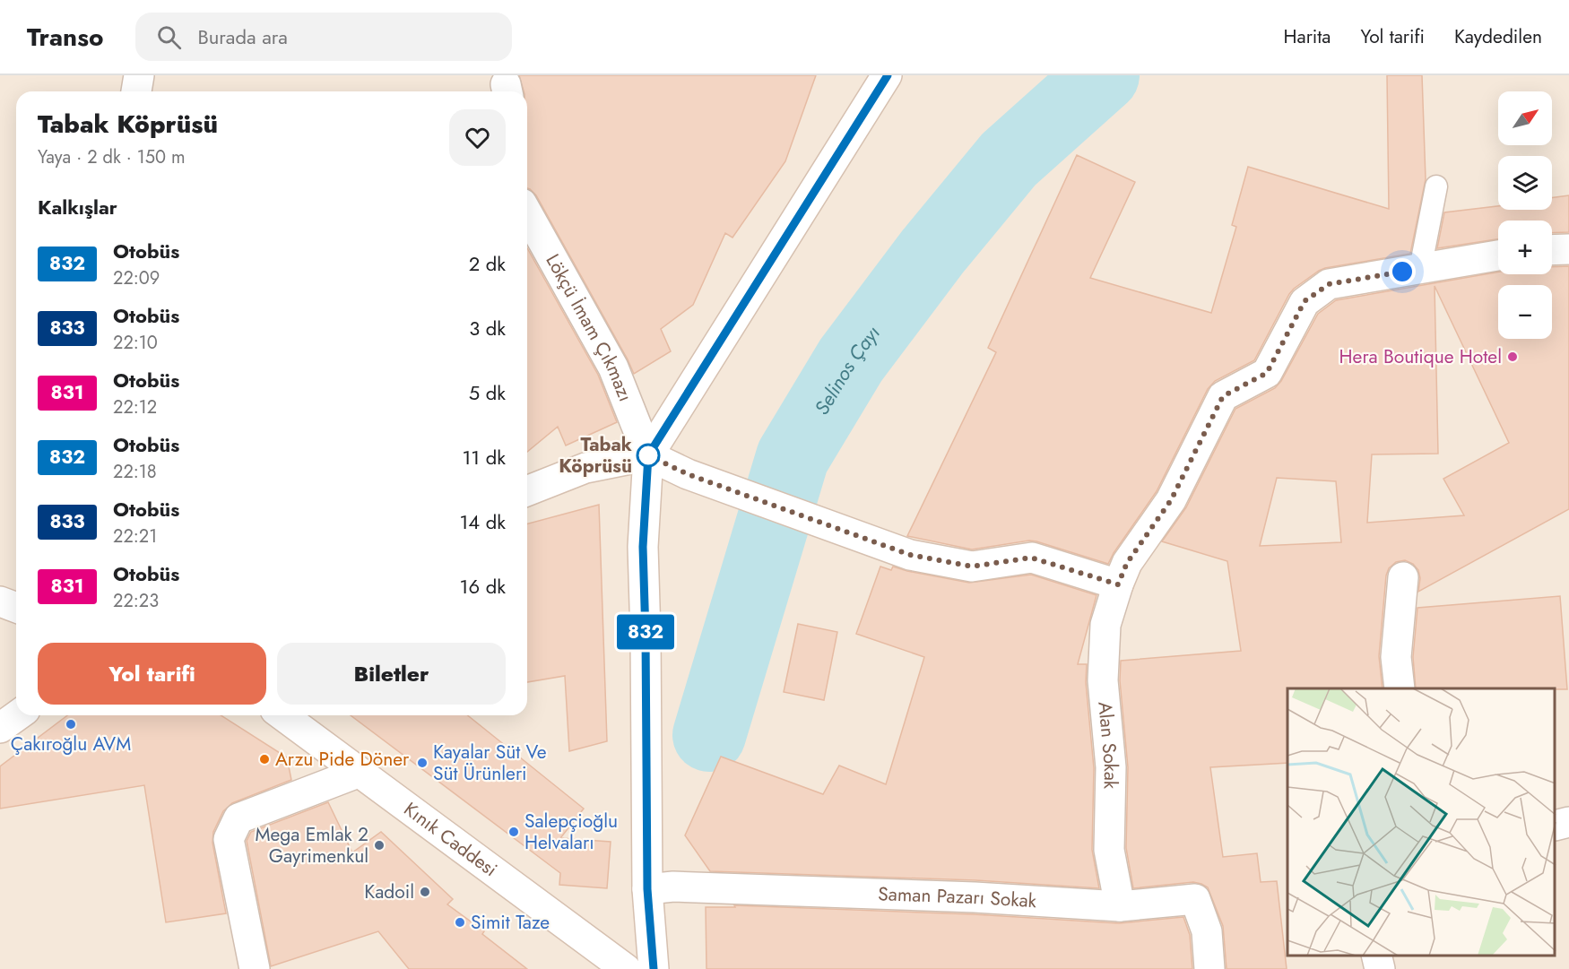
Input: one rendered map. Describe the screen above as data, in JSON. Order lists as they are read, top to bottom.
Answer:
{
  "streets": {
    "main road": [
      "Lökçü İmam Çıkmazı",
      "Alan Sokak",
      "Kınık Caddesi",
      "Saman Pazarı Sokak"
    ]
  },
  "crossings": [
    ["Alan Sokak", "Saman Pazarı Sokak"]
  ],
  "water": ["Selinos Çayı"],
  "places": [
    "Hera Boutique Hotel",
    "Tabak Köprüsü",
    "Çakıroğlu AVM",
    "Arzu Pide Döner",
    "Kayalar Süt Ve Süt Ürünleri",
    "Salepçioğlu Helvaları",
    "Mega Emlak 2 Gayrimenkul",
    "Kadoil",
    "Simit Taze"
  ],
  "lines": ["bus line 832"],
  "north": "top right",
  "page": {
    "header": "Transo",
    "search": "Burada ara",
    "nav": ["Harita", "Yol tarifi", "Kaydedilen"],
    "on_map": "832",
    "map_buttons": ["+", "−"],
    "heading": [
      ["Tabak Köprüsü", "Yaya · 2 dk · 150 m"],
      "Kalkışlar"
    ],
    "list": [
      {
        "mark": "832",
        "name": "Otobüs",
        "note": "22:09",
        "value": "2 dk"
      },
      {
        "mark": "833",
        "name": "Otobüs",
        "note": "22:10",
        "value": "3 dk"
      },
      {
        "mark": "831",
        "name": "Otobüs",
        "note": "22:12",
        "value": "5 dk"
      },
      {
        "mark": "832",
        "name": "Otobüs",
        "note": "22:18",
        "value": "11 dk"
      },
      {
        "mark": "833",
        "name": "Otobüs",
        "note": "22:21",
        "value": "14 dk"
      },
      {
        "mark": "831",
        "name": "Otobüs",
        "note": "22:23",
        "value": "16 dk"
      }
    ],
    "buttons": ["Yol tarifi", "Biletler"]
  }
}
